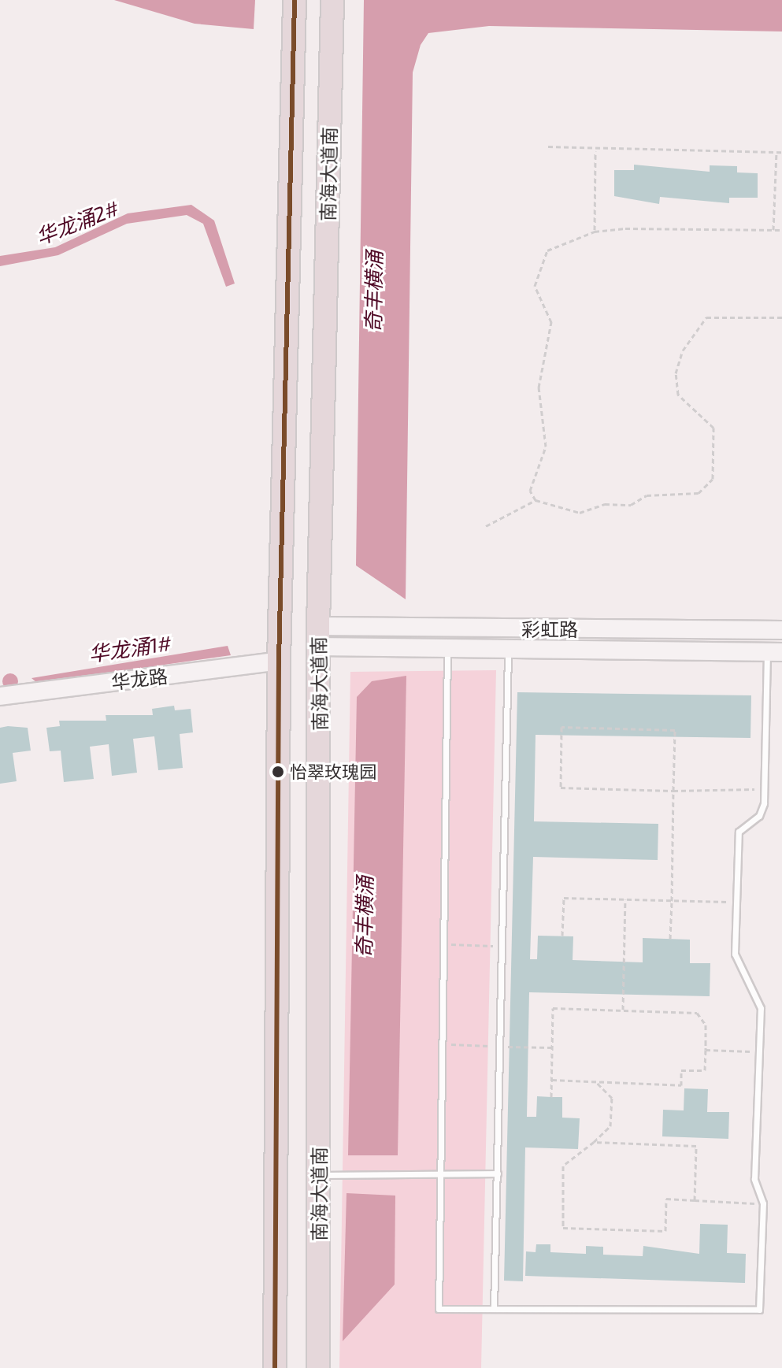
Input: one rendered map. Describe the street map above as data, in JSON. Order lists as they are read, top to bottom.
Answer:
{
  "streets": {
    "highway": ["南海大道南"],
    "street": ["彩虹路", "华龙路"]
  },
  "crossings": [
    ["南海大道南", "彩虹路"],
    ["南海大道南", "华龙路"]
  ],
  "water": ["华龙涌2#", "奇丰横涌", "华龙涌1#"],
  "places": ["怡翠玫瑰园"]
}
